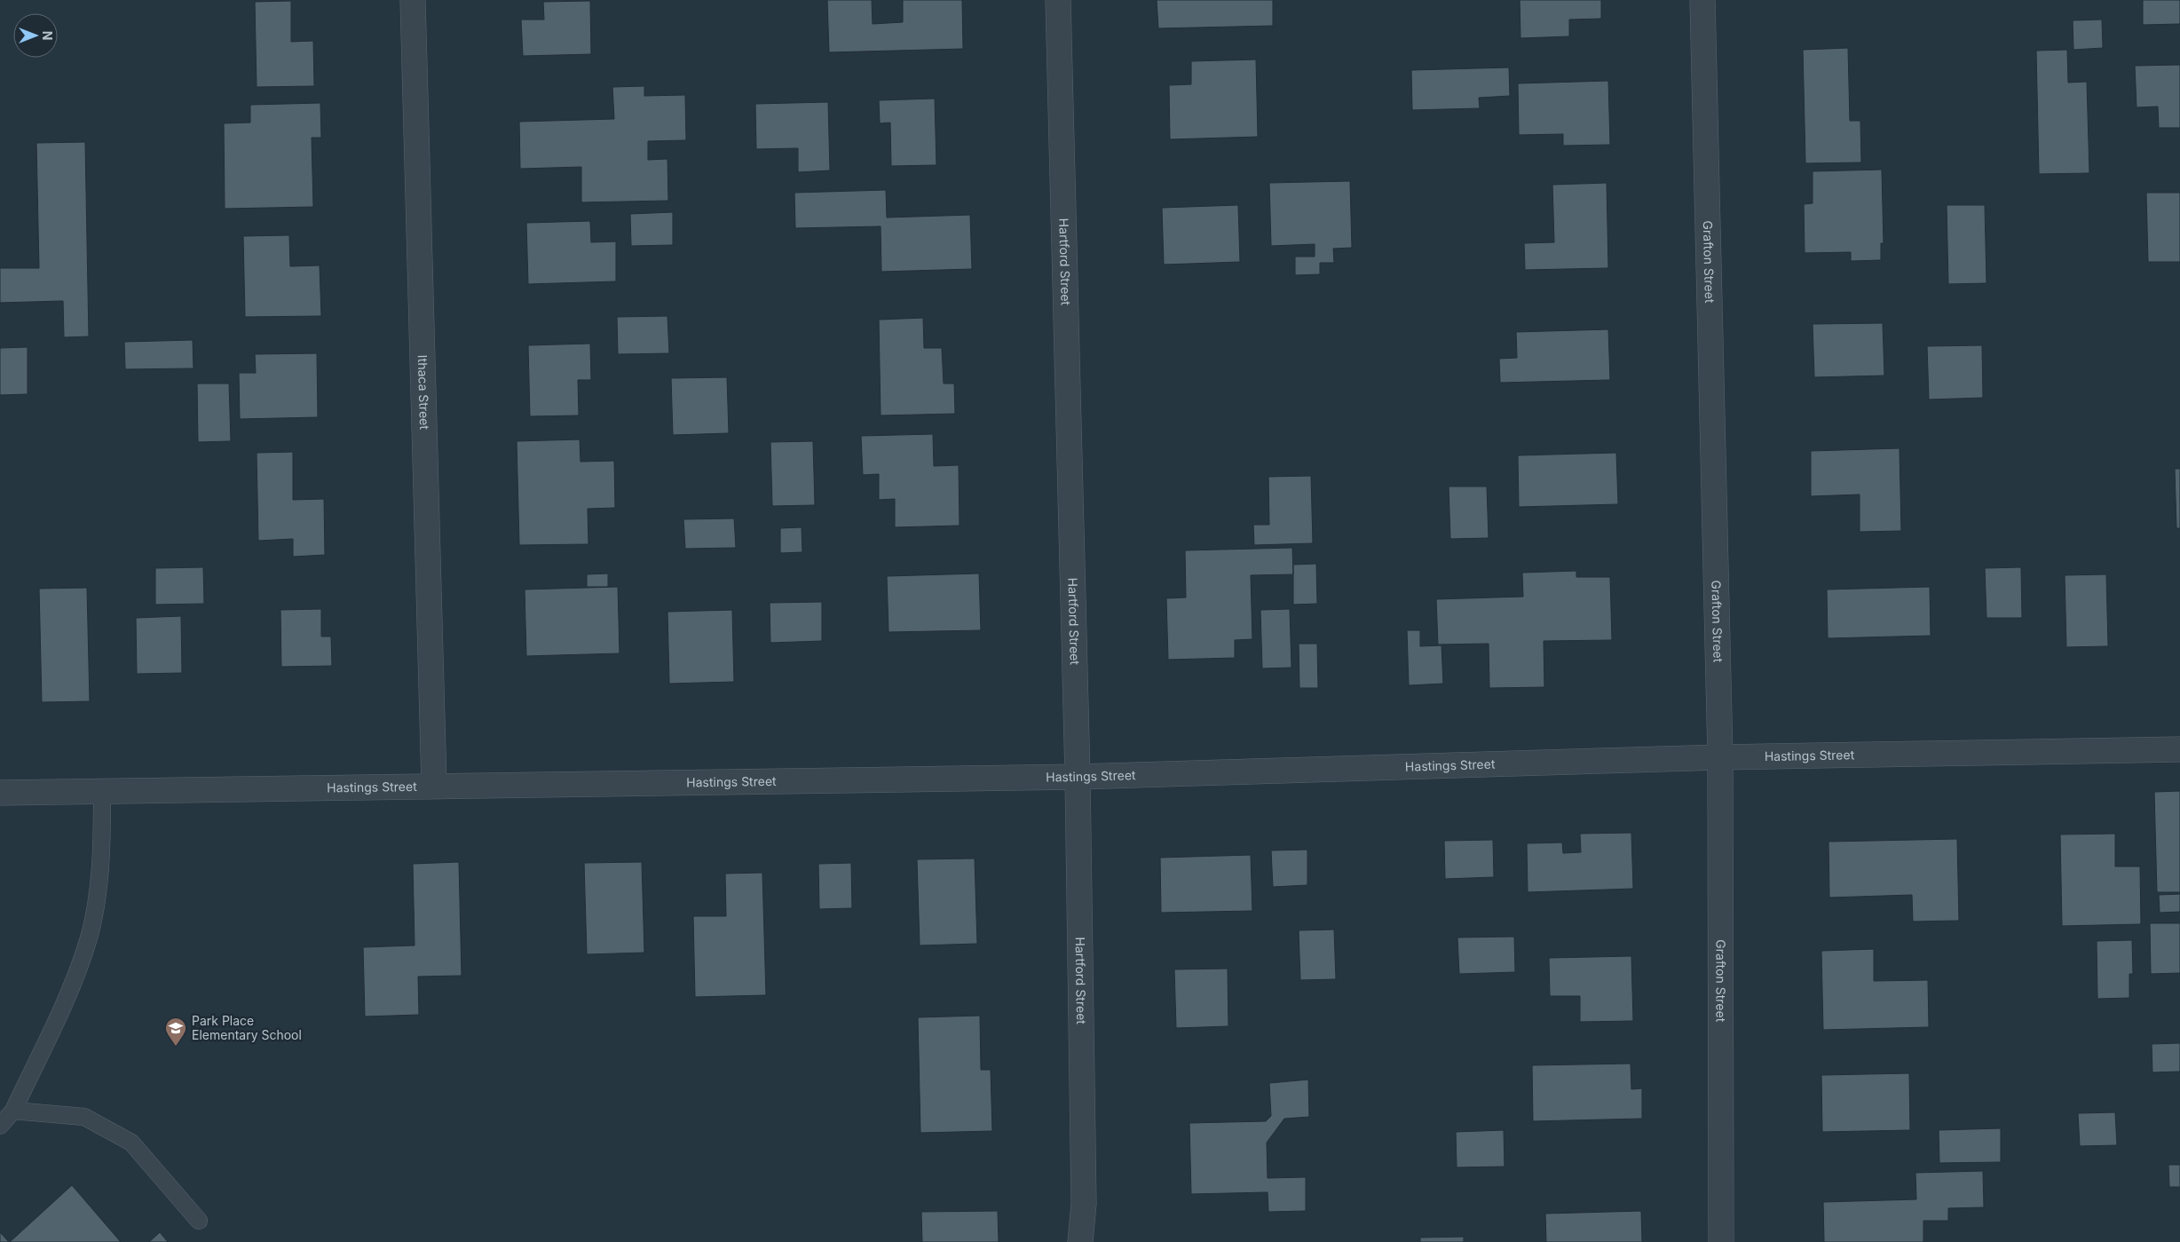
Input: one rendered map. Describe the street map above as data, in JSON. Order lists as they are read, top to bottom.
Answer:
{
  "streets": {
    "street": [
      "Hartford Street",
      "Grafton Street",
      "Ithaca Street",
      "Hastings Street"
    ]
  },
  "crossings": [
    ["Hartford Street", "Hastings Street"],
    ["Grafton Street", "Hastings Street"],
    ["Ithaca Street", "Hastings Street"]
  ],
  "places": {
    "school or university": ["Park Place Elementary School"]
  },
  "north": "right"
}
